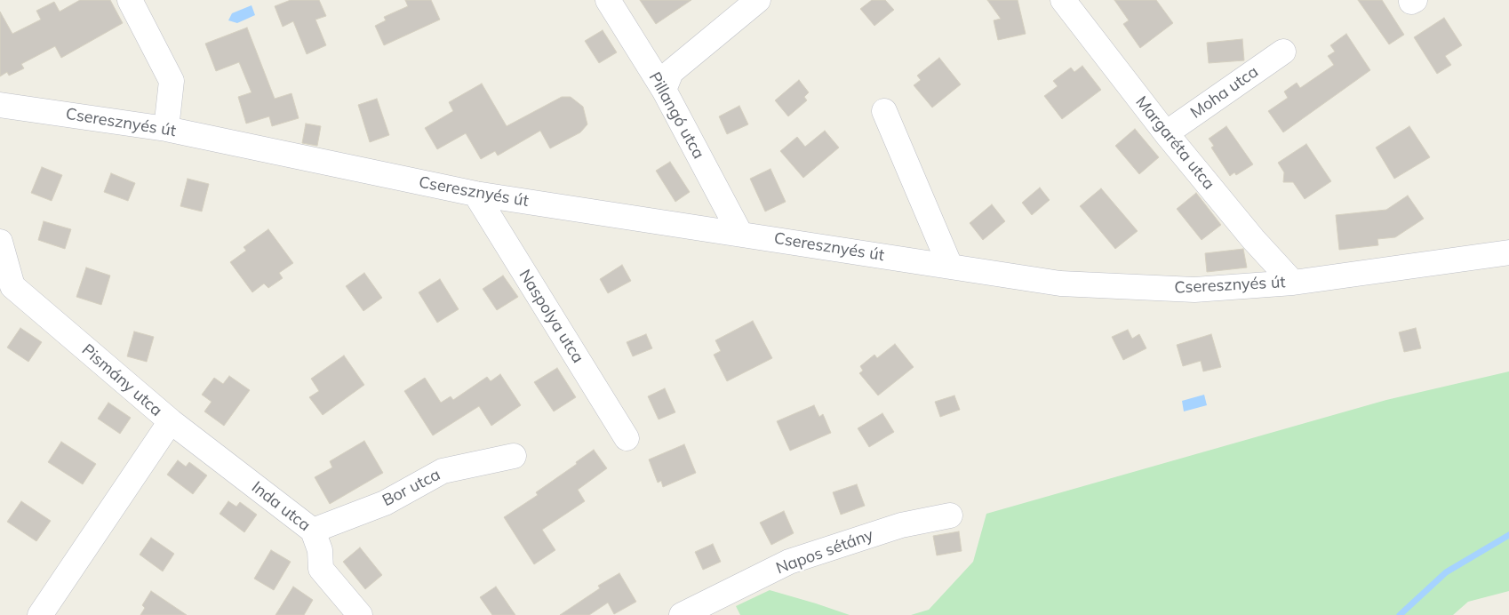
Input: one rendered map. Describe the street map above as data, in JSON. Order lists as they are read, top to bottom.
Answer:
{
  "streets": {
    "street": [
      "Moha utca",
      "Pillangó utca",
      "Cseresznyés út",
      "Margaréta utca",
      "Naspolya utca",
      "Pismány utca",
      "Bor utca",
      "Inda utca",
      "Napos sétány"
    ]
  },
  "crossings": [
    ["Moha utca", "Margaréta utca"],
    ["Pillangó utca", "Cseresznyés út"],
    ["Cseresznyés út", "Margaréta utca"],
    ["Cseresznyés út", "Naspolya utca"],
    ["Pismány utca", "Inda utca"],
    ["Bor utca", "Inda utca"]
  ]
}
